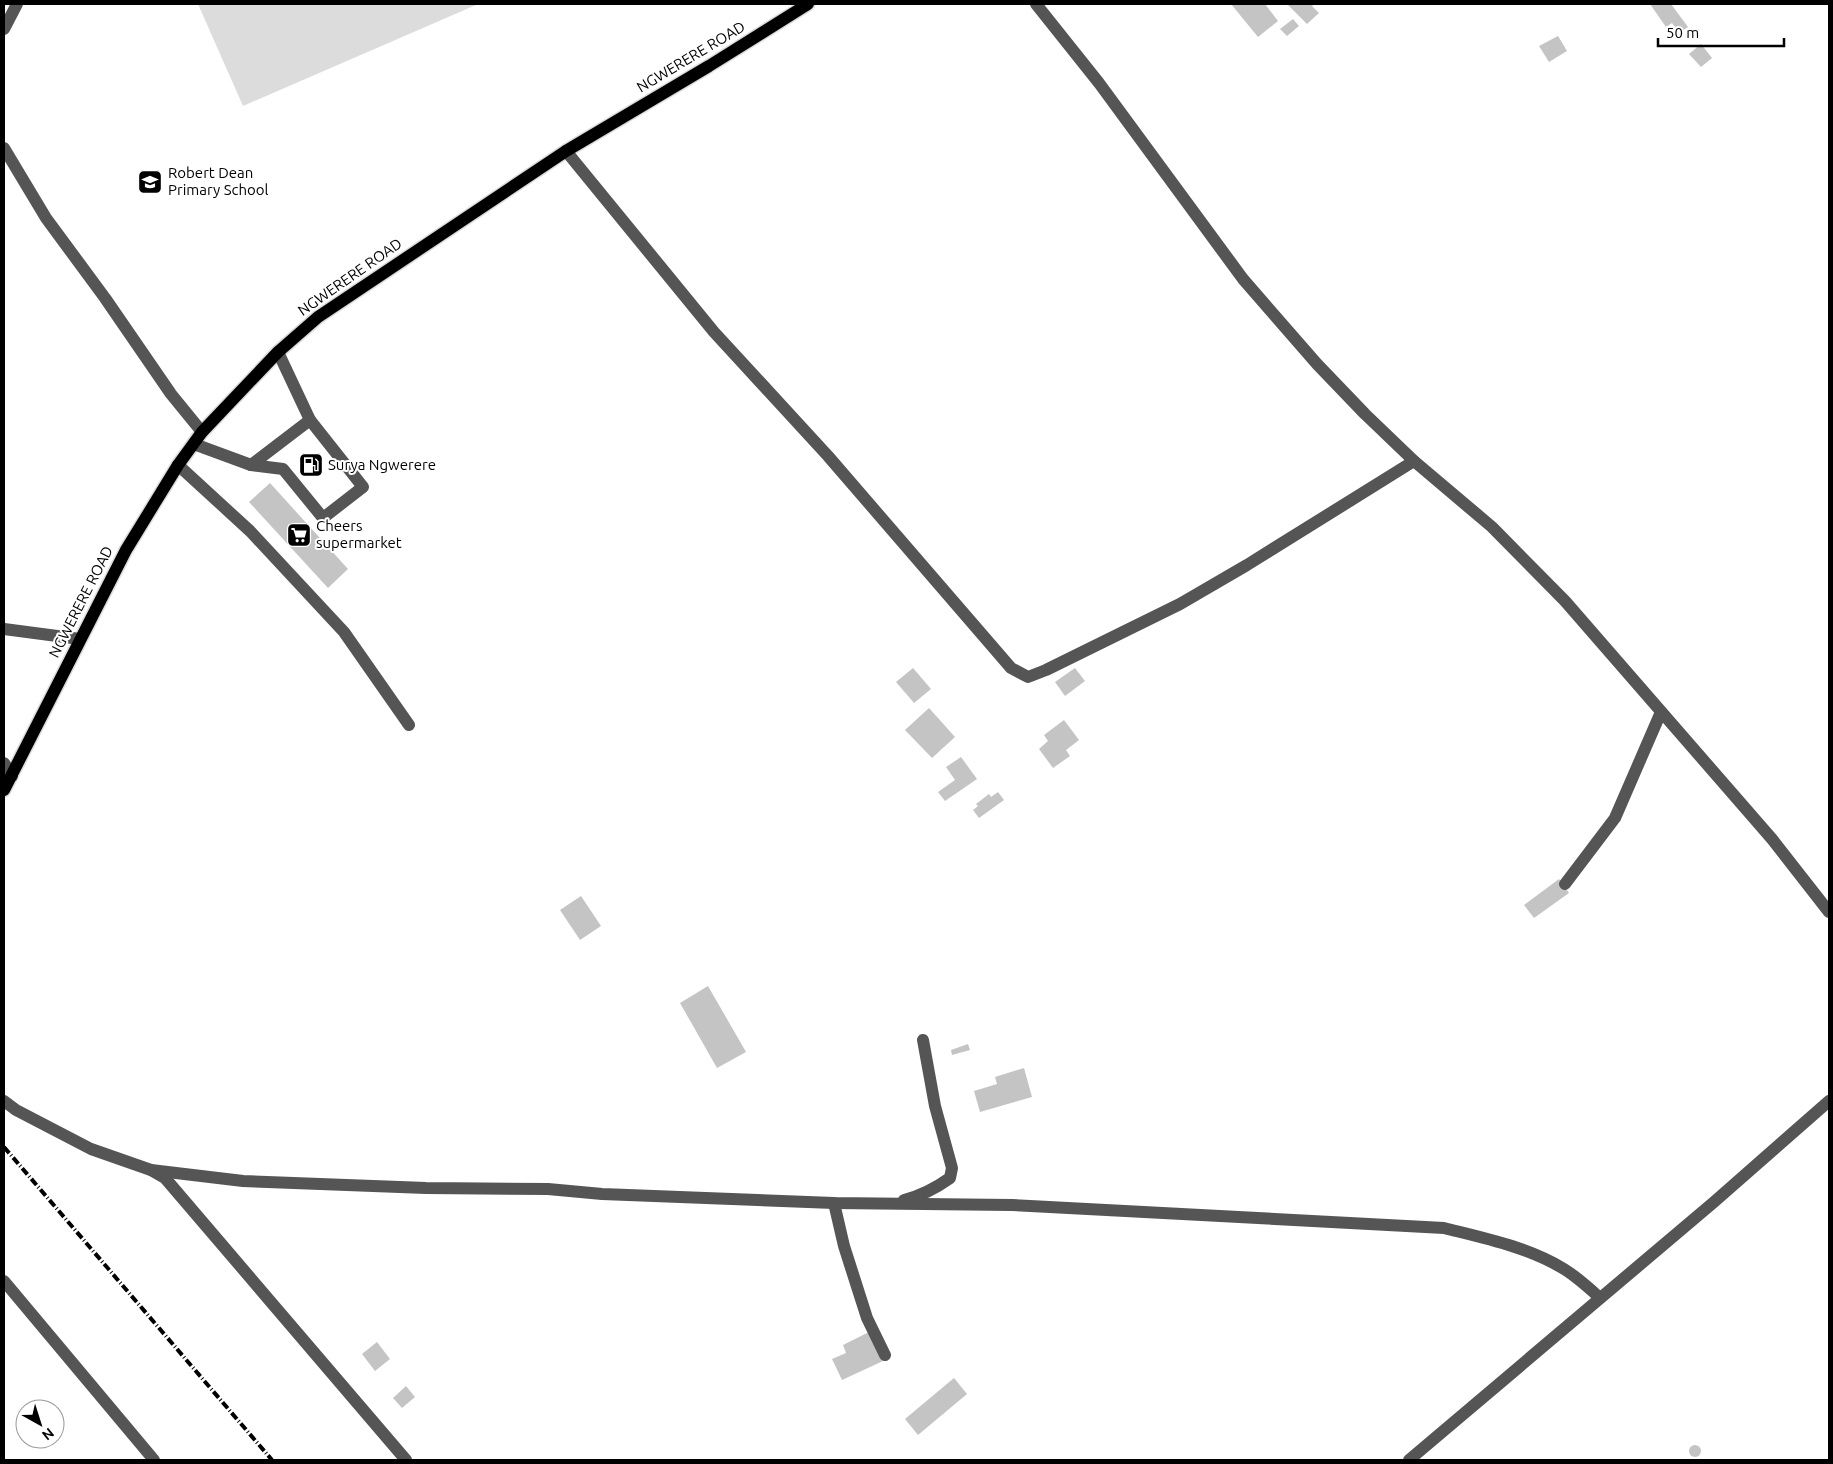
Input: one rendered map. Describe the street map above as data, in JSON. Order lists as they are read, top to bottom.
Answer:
{
  "streets": {
    "main road": ["NGWERERE ROAD"]
  },
  "places": {
    "school or university": ["Robert Dean Primary School"],
    "fuel station": ["Surya Ngwerere"],
    "supermarket": ["Cheers supermarket"]
  },
  "scale_bar": "50 m",
  "north": "bottom right"
}
